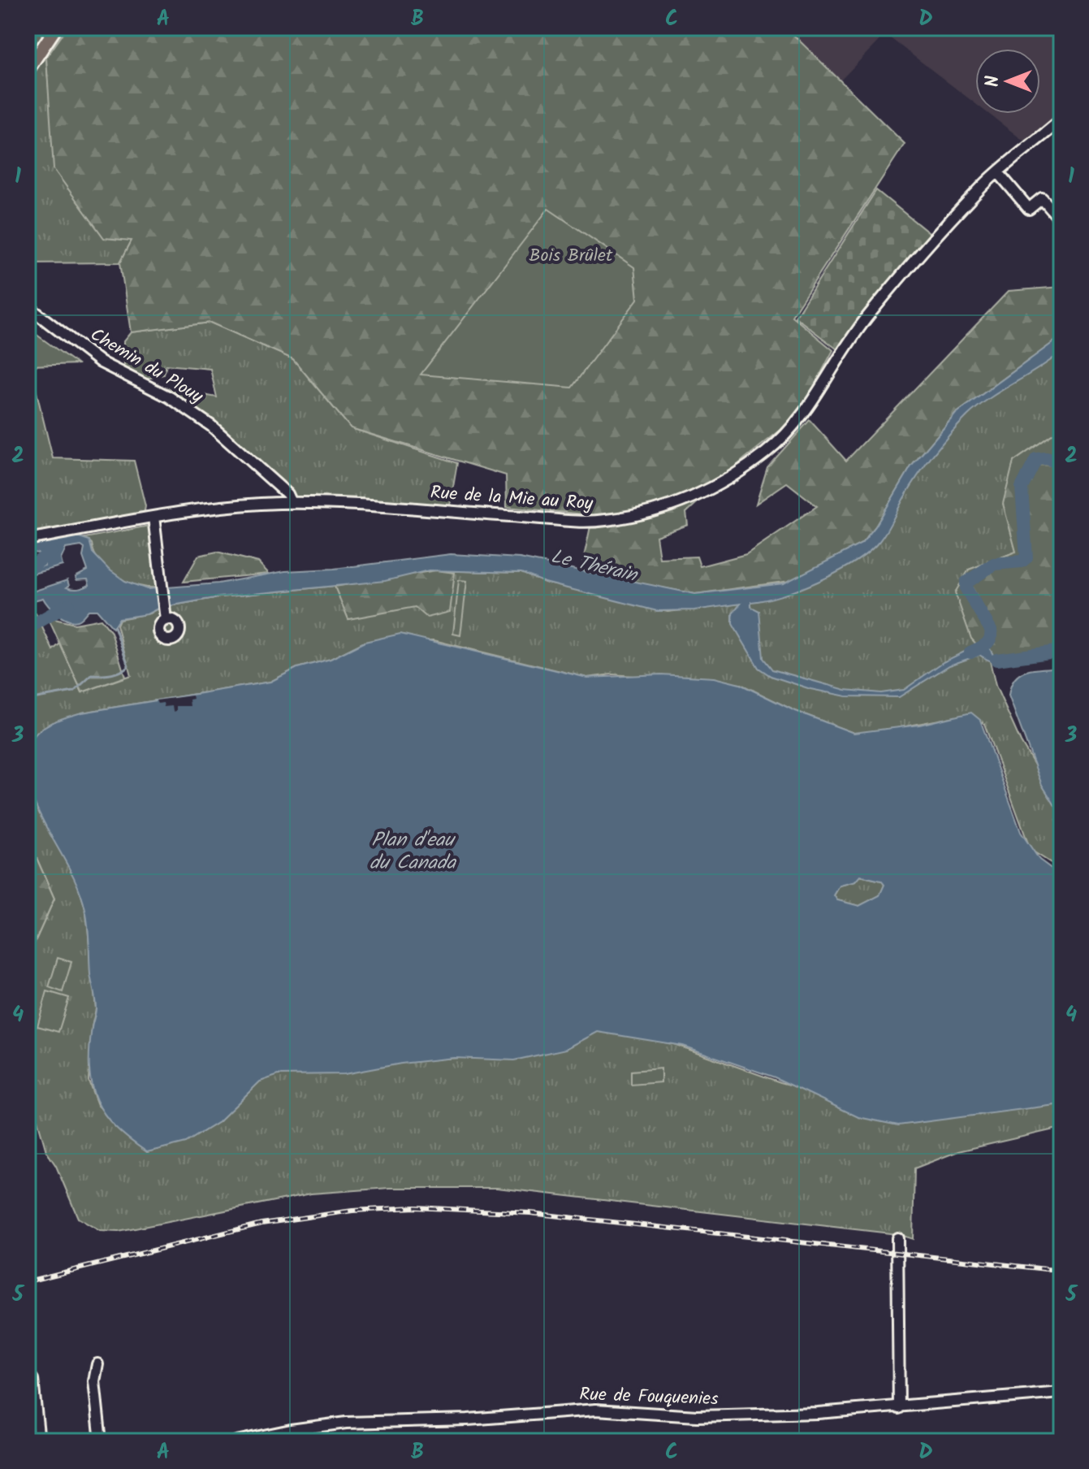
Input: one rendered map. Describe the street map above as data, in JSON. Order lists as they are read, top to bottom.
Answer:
{
  "streets": {
    "street": ["Chemin du Plouy", "Rue de la Mie au Roy", "Rue de Fouquenies"]
  },
  "crossings": [
    ["Chemin du Plouy", "Rue de la Mie au Roy"]
  ],
  "water": ["Le Thérain", "Plan d'eau du Canada"],
  "parks": ["Bois Brûlet"],
  "north": "left",
  "grid": {
    "columns": [
      "A",
      "B",
      "C",
      "D"
    ],
    "rows": [
      "1",
      "2",
      "3",
      "4",
      "5"
    ]
  }
}
